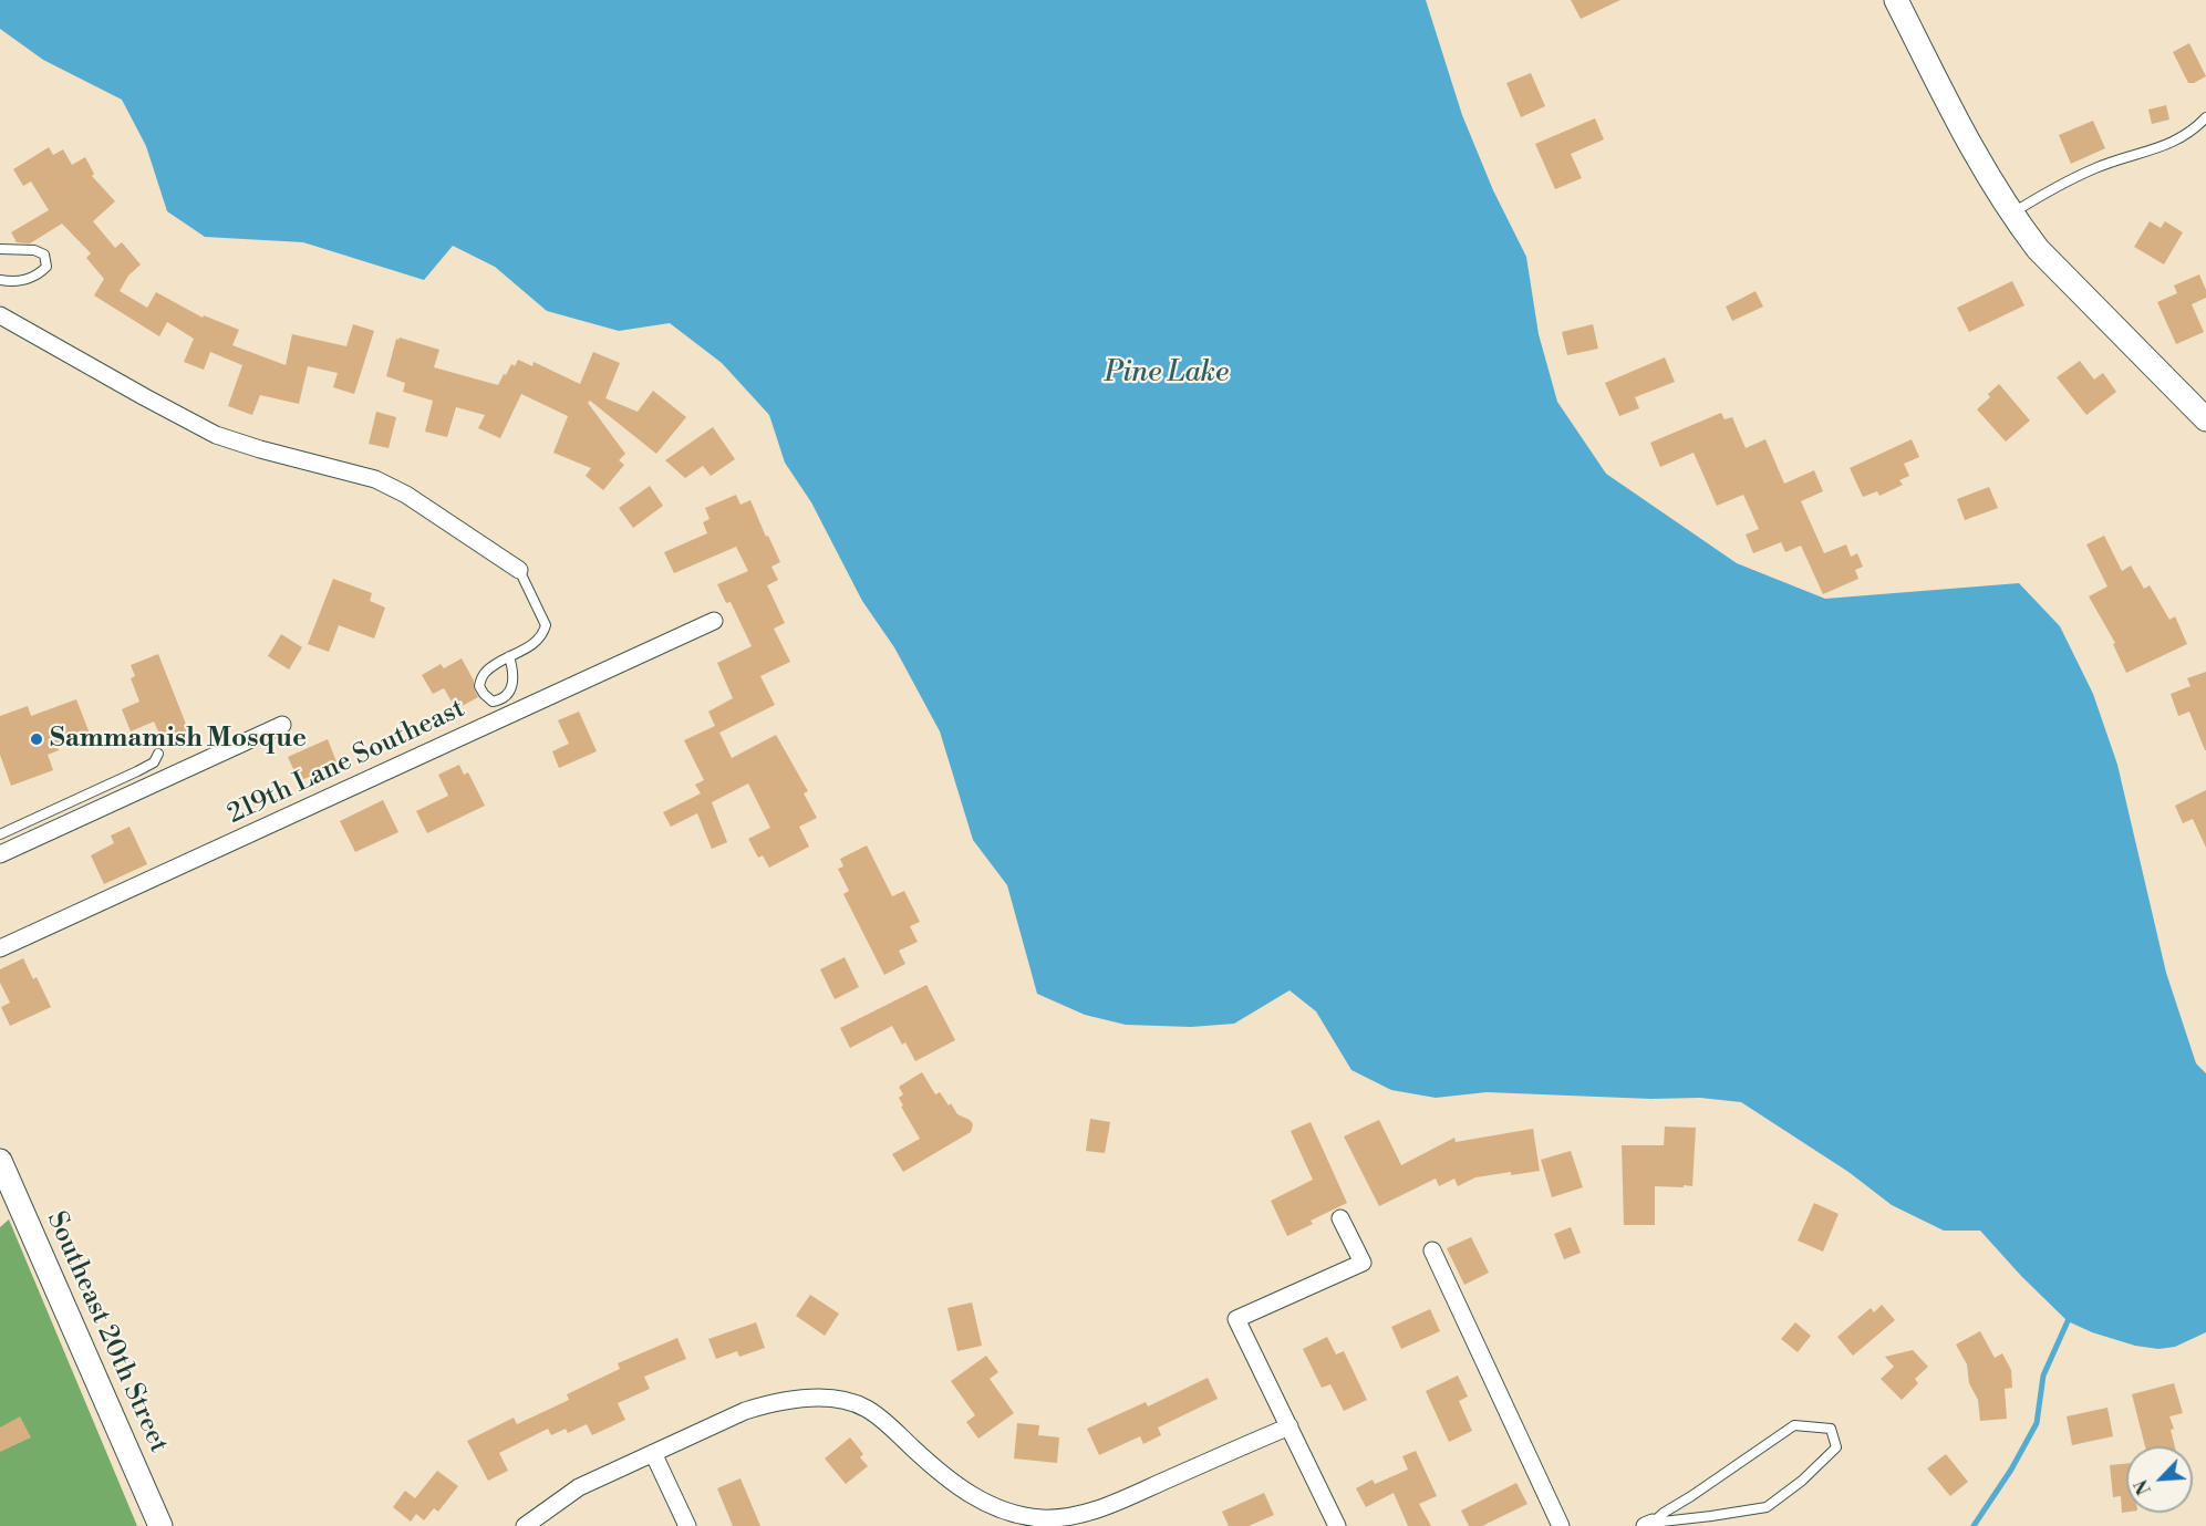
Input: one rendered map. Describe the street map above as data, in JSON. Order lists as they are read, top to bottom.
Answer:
{
  "streets": {
    "street": ["219th Lane Southeast", "Southeast 20th Street"]
  },
  "water": ["Pine Lake"],
  "places": ["Sammamish Mosque"],
  "north": "bottom left"
}
